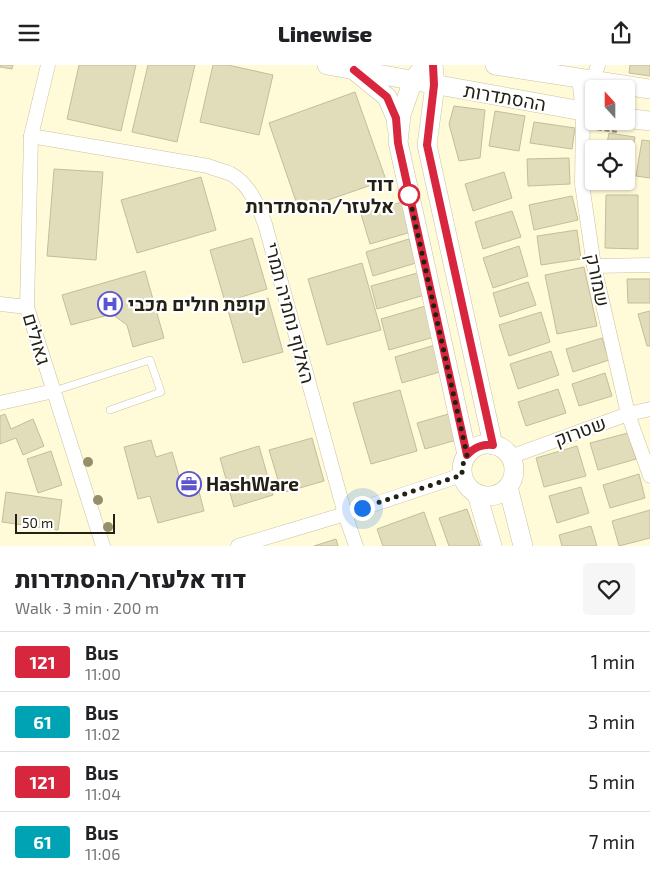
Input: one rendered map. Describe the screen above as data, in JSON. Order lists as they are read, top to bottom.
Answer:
{
  "streets": {
    "street": [
      "ההסתדרות",
      "שמורק",
      "האלוף נחמיה תמרי",
      "גאולים",
      "שטרוק"
    ]
  },
  "crossings": [
    ["שמורק", "שטרוק"],
    ["האלוף נחמיה תמרי", "גאולים"]
  ],
  "places": {
    "other": ["דוד אלעזר/ההסתדרות"],
    "hospital": ["קופת חולים מכבי"],
    "office": ["HashWare"]
  },
  "lines": ["bus line 121"],
  "scale_bar": "50 m",
  "north": "top",
  "page": {
    "header": "Linewise",
    "scale": "50 m",
    "heading": ["דוד אלעזר/ההסתדרות", "Walk · 3 min · 200 m"],
    "list": [
      {
        "mark": "121",
        "name": "Bus",
        "note": "11:00",
        "value": "1 min"
      },
      {
        "mark": "61",
        "name": "Bus",
        "note": "11:02",
        "value": "3 min"
      },
      {
        "mark": "121",
        "name": "Bus",
        "note": "11:04",
        "value": "5 min"
      },
      {
        "mark": "61",
        "name": "Bus",
        "note": "11:06",
        "value": "7 min"
      }
    ]
  }
}
